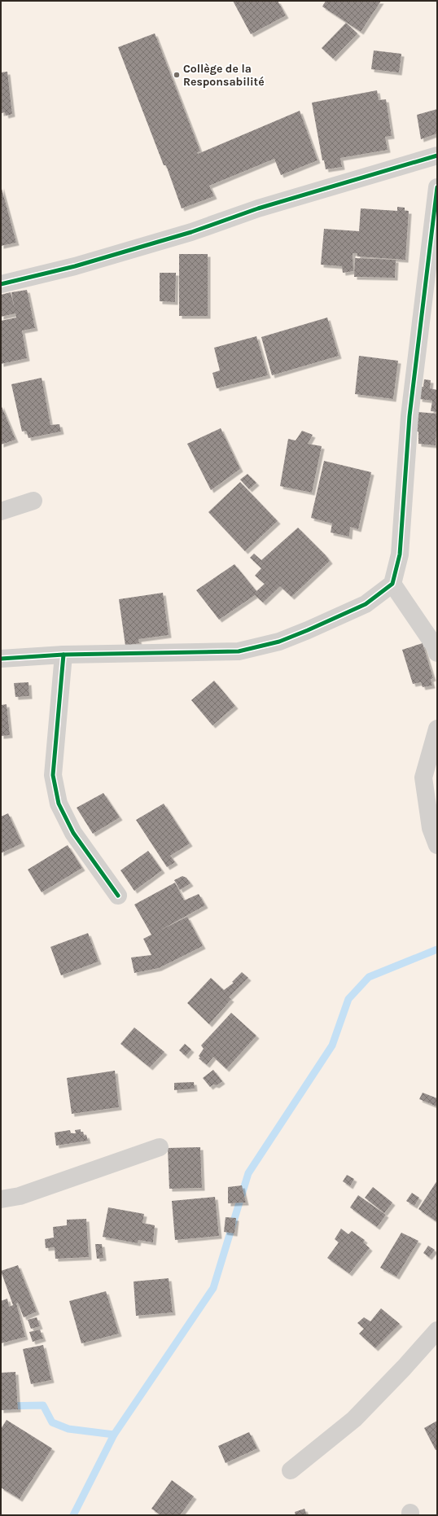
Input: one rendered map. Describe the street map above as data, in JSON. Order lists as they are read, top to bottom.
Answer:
{
  "places": ["Collège de la Responsabilité"]
}
